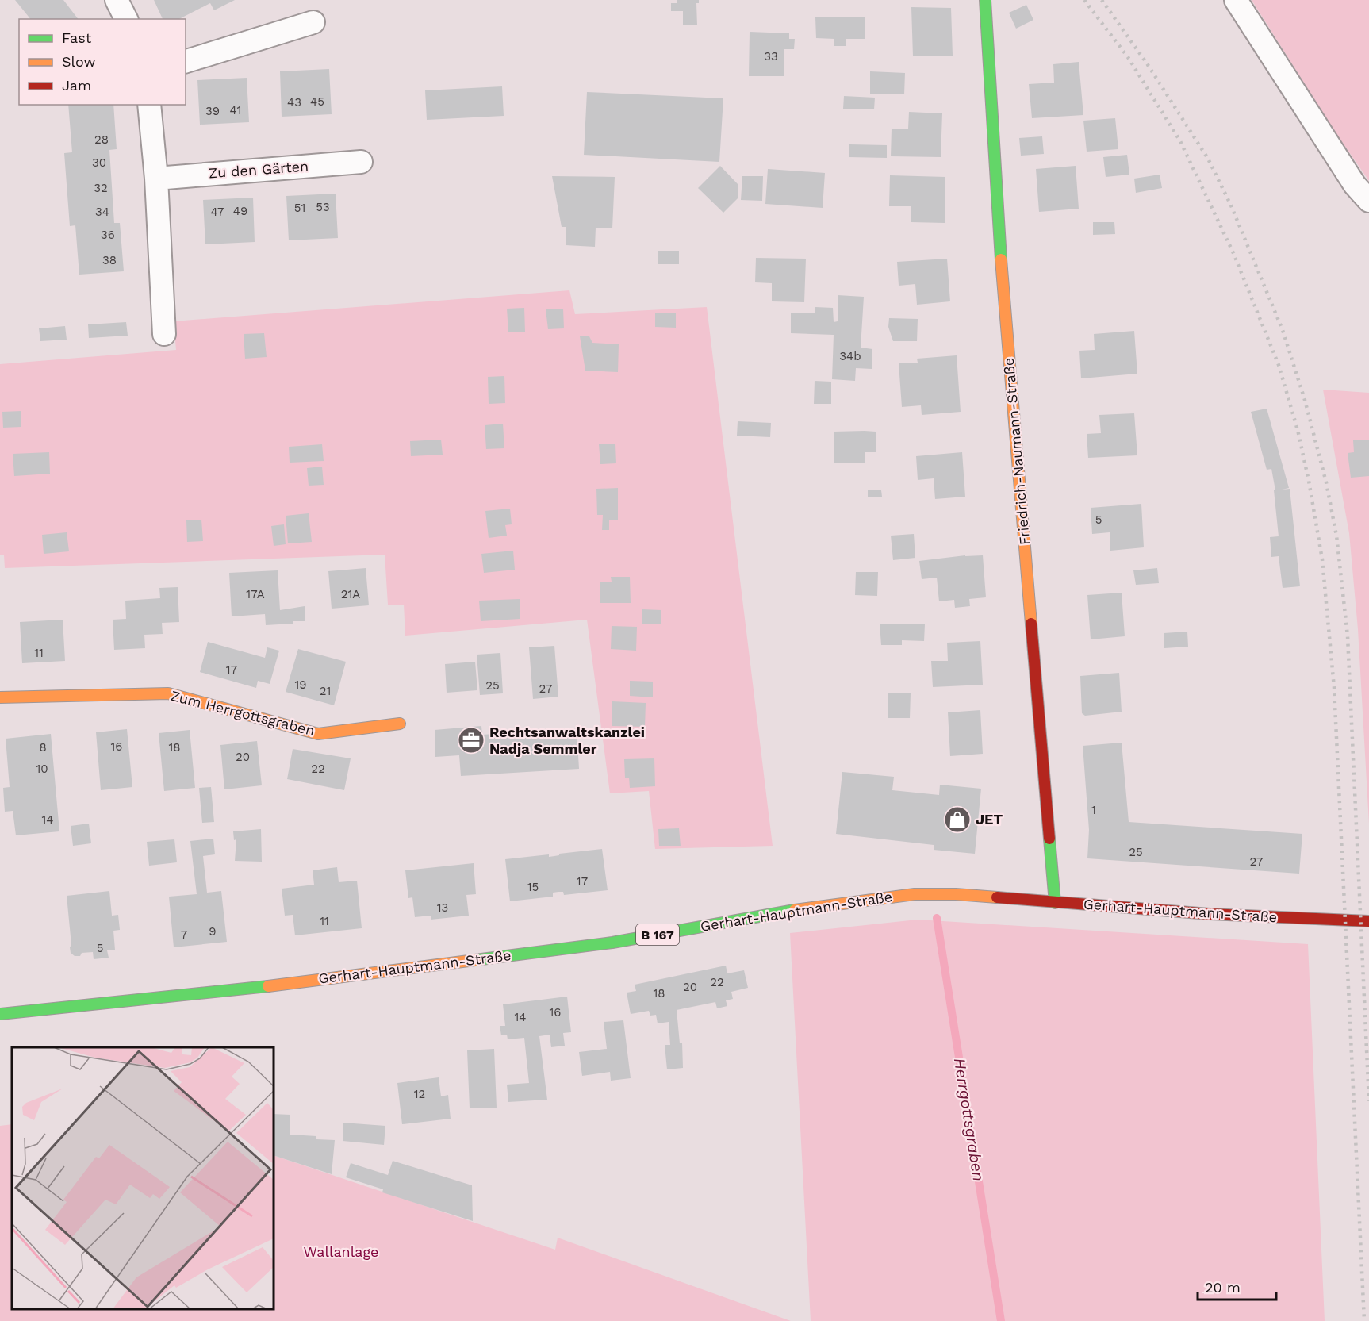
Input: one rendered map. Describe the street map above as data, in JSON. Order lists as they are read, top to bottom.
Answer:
{
  "streets": {
    "main road": [
      "Friedrich-Naumann-Straße",
      "Zum Herrgottsgraben",
      "Gerhart-Hauptmann-Straße",
      "B 167"
    ],
    "street": ["Zu den Gärten"]
  },
  "crossings": [
    ["Friedrich-Naumann-Straße", "Gerhart-Hauptmann-Straße"]
  ],
  "water": ["Herrgottsgraben"],
  "parks": ["Wallanlage"],
  "places": {
    "office": ["Rechtsanwaltskanzlei Nadja Semmler"],
    "shop": ["JET"]
  },
  "house_numbers": [
    "33",
    "45",
    "43",
    "41",
    "39",
    "28",
    "30",
    "32",
    "53",
    "51",
    "49",
    "34",
    "47",
    "36",
    "38",
    "34b",
    "5",
    "17A",
    "21A",
    "11",
    "17",
    "19",
    "25",
    "27",
    "21",
    "16",
    "8",
    "18",
    "20",
    "10",
    "22",
    "1",
    "14",
    "25",
    "27",
    "17",
    "15",
    "13",
    "11",
    "9",
    "7",
    "5",
    "22",
    "20",
    "18",
    "16",
    "14",
    "12"
  ],
  "legend": ["Fast", "Slow", "Jam"],
  "scale_bar": "20 m"
}
